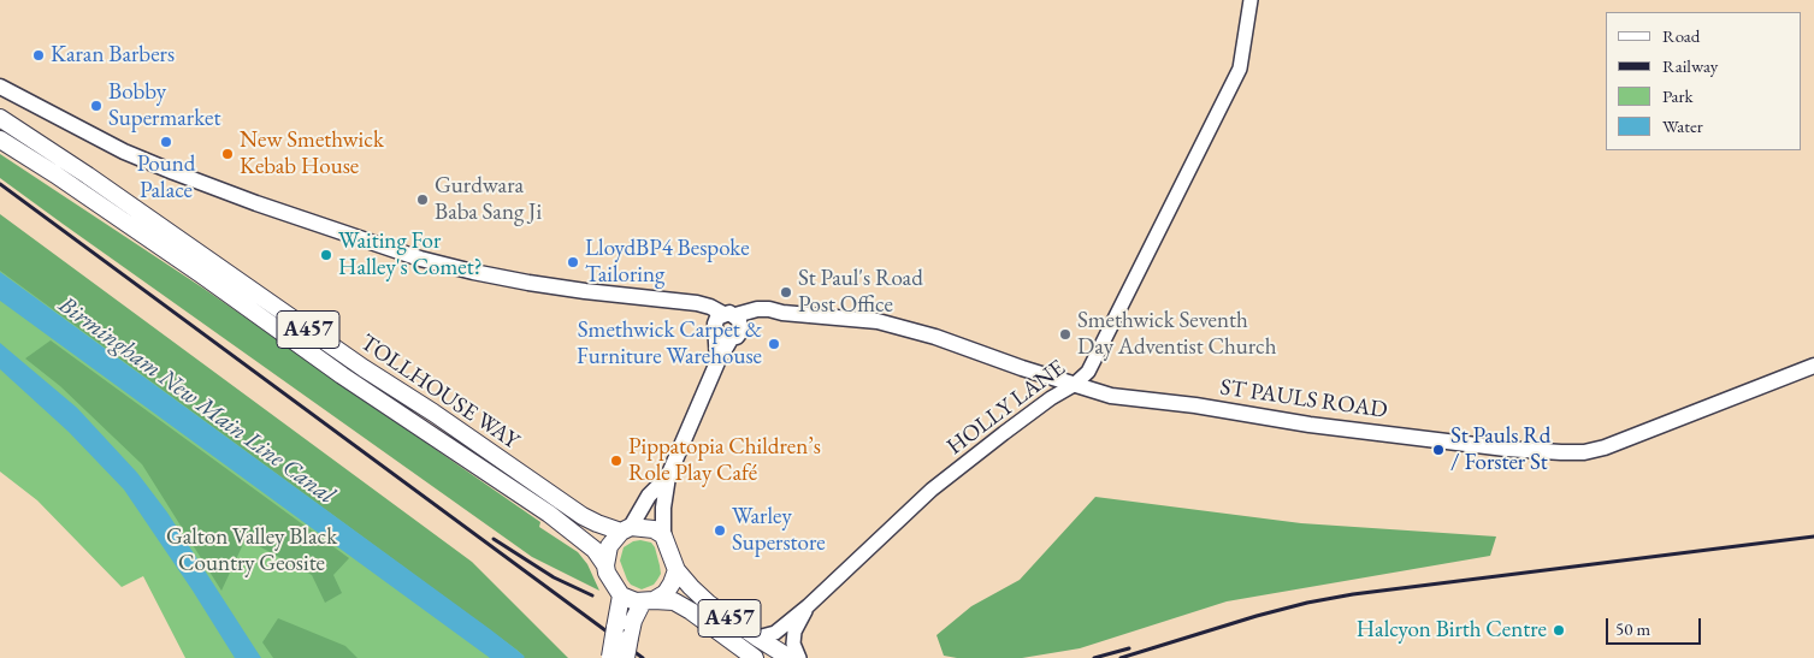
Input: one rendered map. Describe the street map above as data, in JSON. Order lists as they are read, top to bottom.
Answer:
{
  "streets": {
    "main road": ["A457", "TOLLHOUSE WAY", "ST PAULS ROAD"],
    "street": ["HOLLY LANE"]
  },
  "crossings": [
    ["A457", "TOLLHOUSE WAY"],
    ["A457", "HOLLY LANE"],
    ["ST PAULS ROAD", "HOLLY LANE"]
  ],
  "water": ["Birmingham New Main Line Canal"],
  "parks": ["Galton Valley Black Country Geosite"],
  "places": [
    "Karan Barbers",
    "Bobby Supermarket",
    "Pound Palace",
    "New Smethwick Kebab House",
    "Gurdwara Baba Sang Ji",
    "Waiting For Halley's Comet?",
    "LloydBP4 Bespoke Tailoring",
    "St Paul's Road Post Office",
    "Smethwick Seventh Day Adventist Church",
    "Smethwick Carpet & Furniture Warehouse",
    "St Pauls Rd / Forster St",
    "Pippatopia Children’s Role Play Café",
    "Warley Superstore",
    "Halcyon Birth Centre"
  ],
  "legend": [
    "Road",
    "Railway",
    "Park",
    "Water"
  ],
  "scale_bar": "50 m"
}
